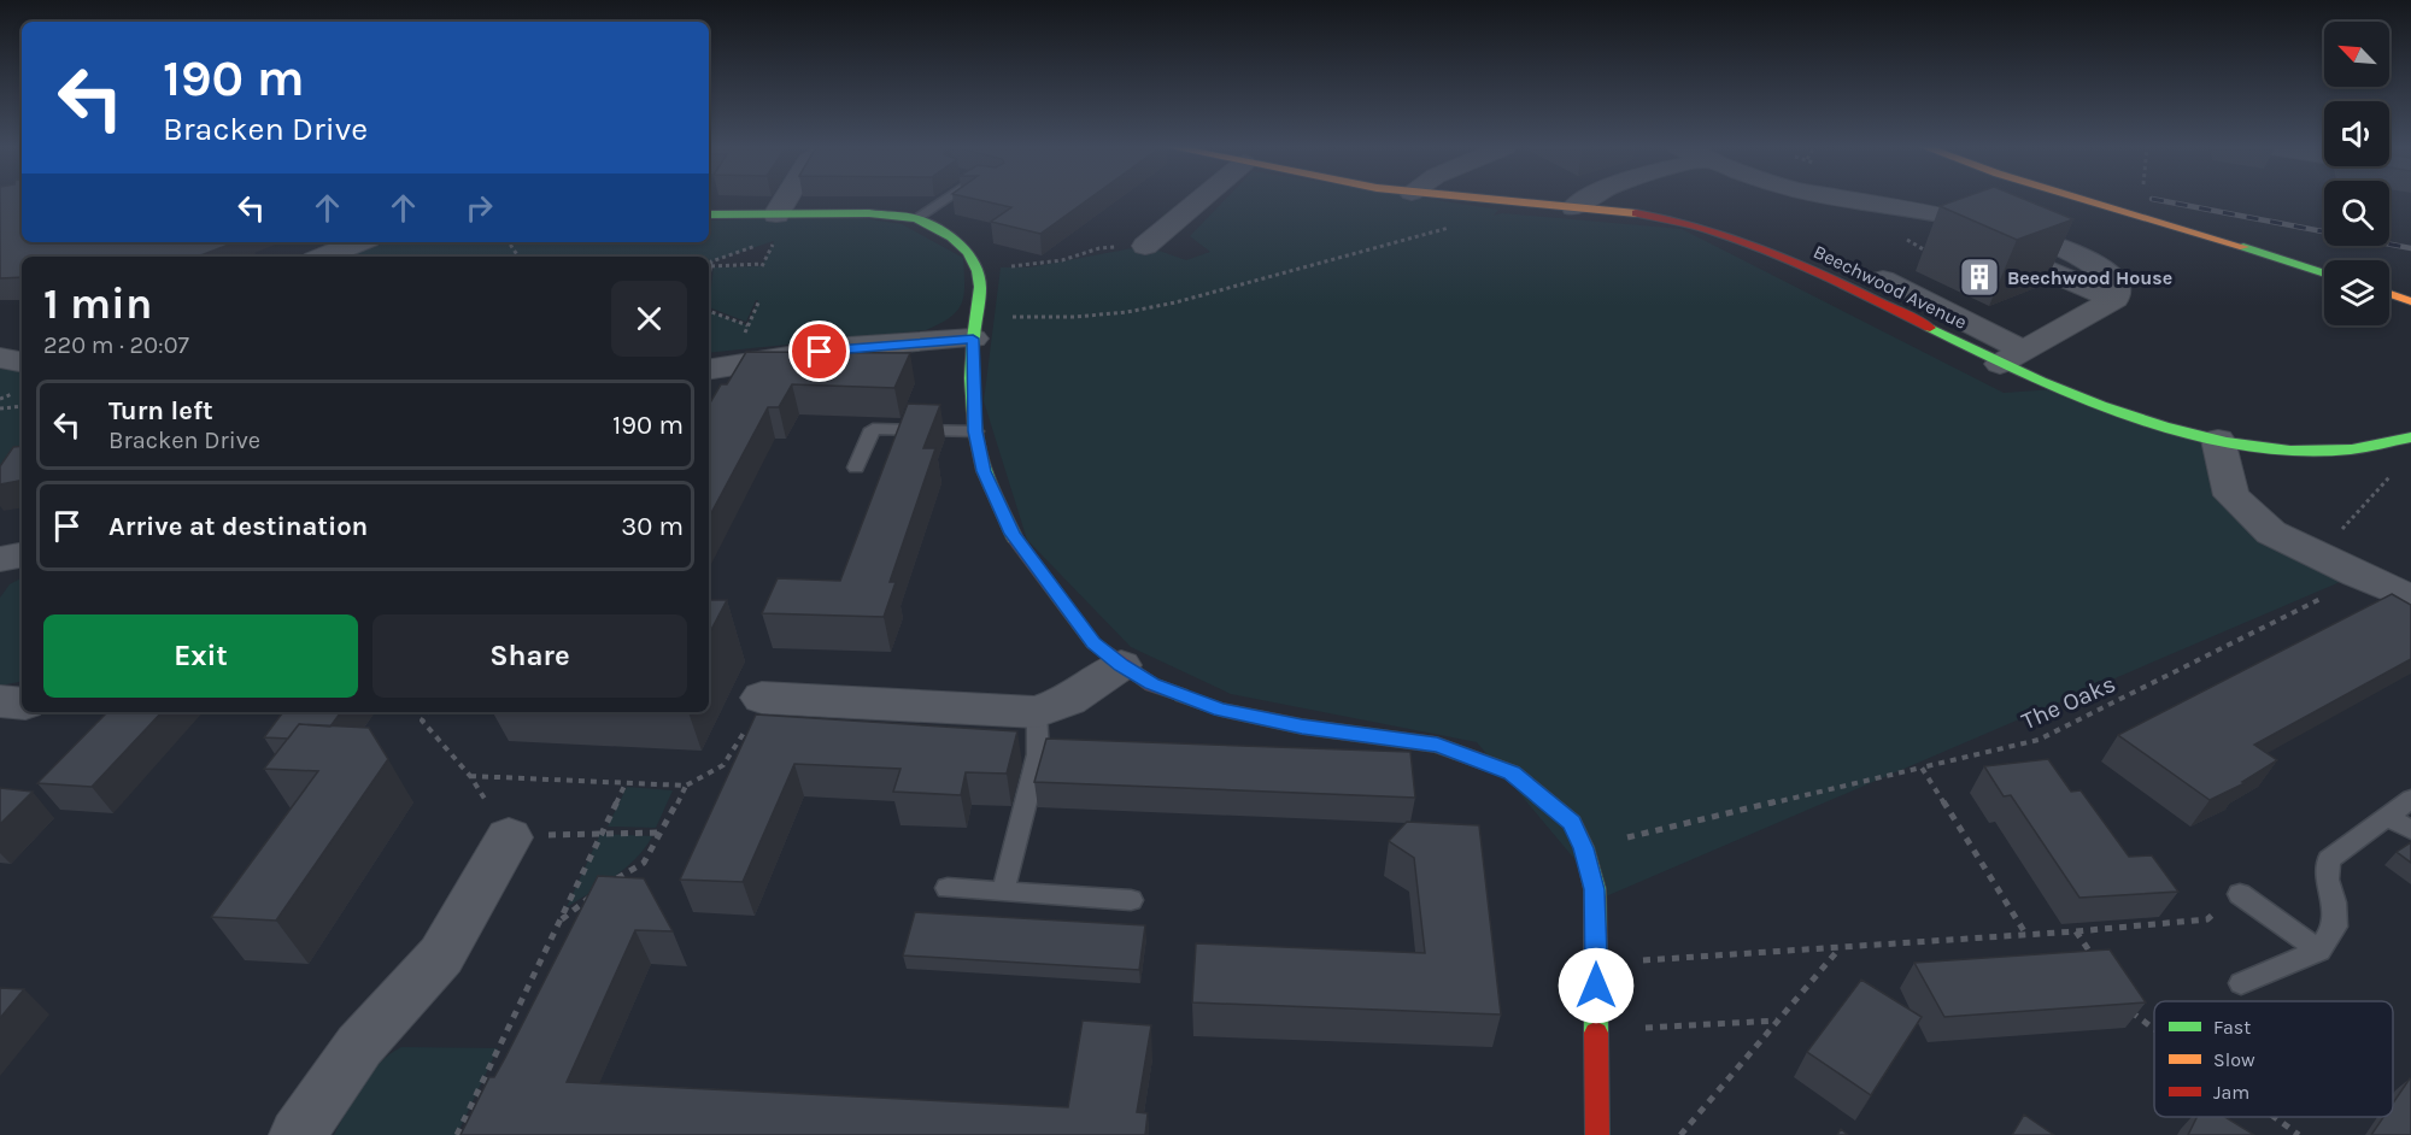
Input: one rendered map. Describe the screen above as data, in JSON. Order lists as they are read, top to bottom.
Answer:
{
  "streets": {
    "street": ["Beechwood Avenue"],
    "path": ["The Oaks"]
  },
  "places": {
    "building": ["Beechwood House"]
  },
  "legend": ["Fast", "Slow", "Jam"],
  "north": "top left",
  "page": {
    "turn": ["190 m", "Bracken Drive"],
    "heading": ["1 min", "220 m · 20:07"],
    "list": [
      {
        "name": "Turn left",
        "note": "Bracken Drive",
        "value": "190 m"
      },
      {
        "name": "Arrive at destination",
        "value": "30 m"
      }
    ],
    "buttons": ["Exit", "Share"]
  }
}
